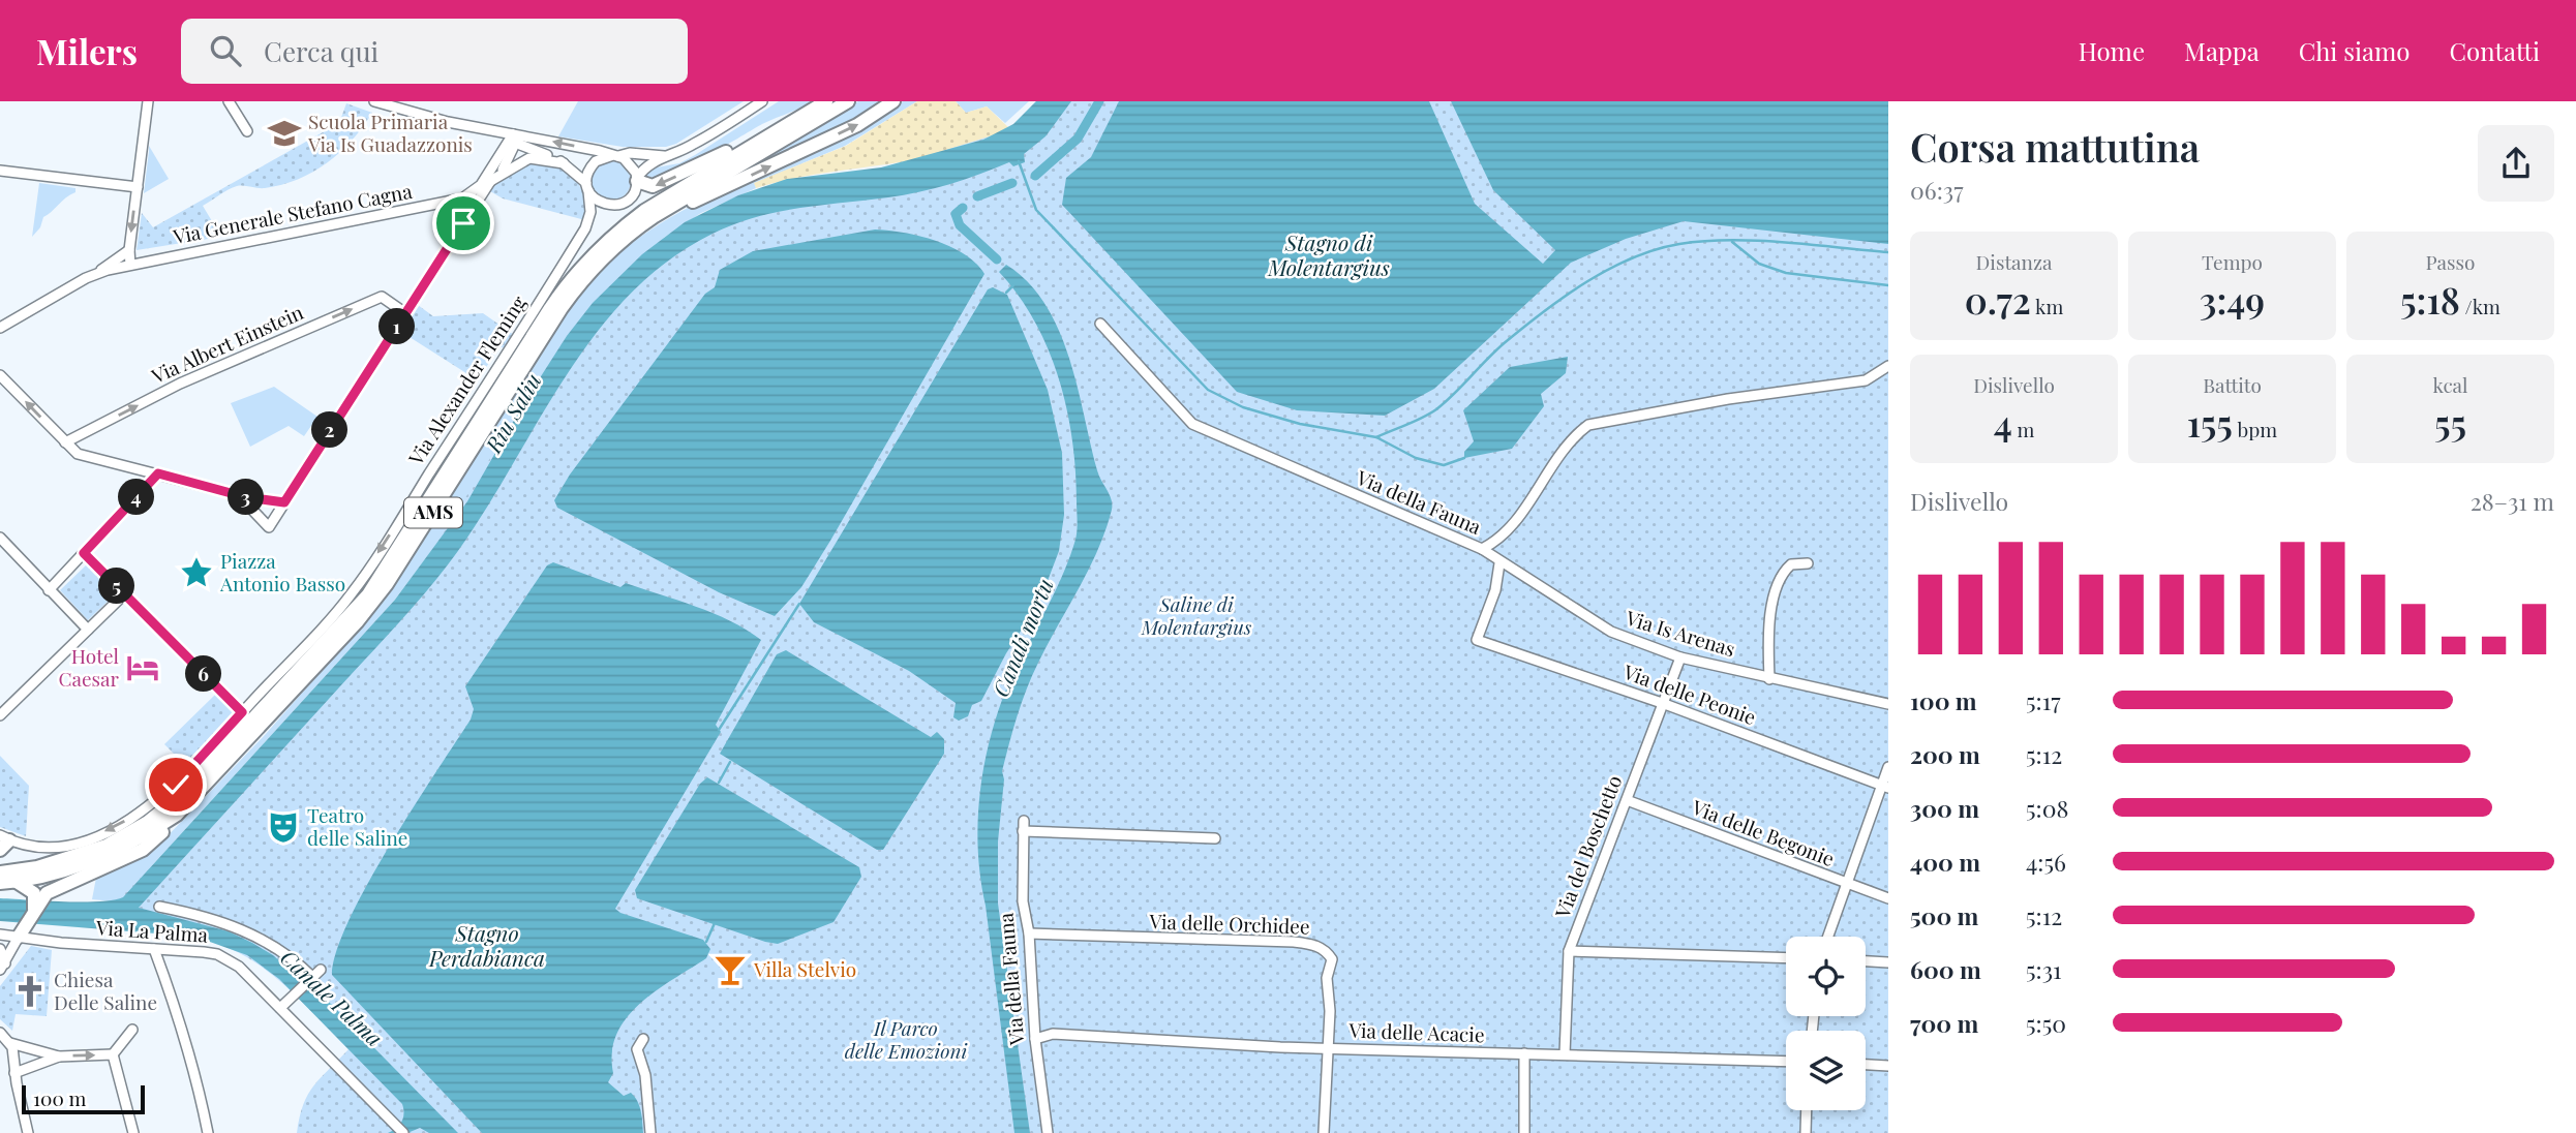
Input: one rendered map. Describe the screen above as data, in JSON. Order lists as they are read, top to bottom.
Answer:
{
  "streets": {
    "highway": ["AMS"],
    "street": [
      "Via Generale Stefano Cagna",
      "Via Albert Einstein",
      "Via Alexander Fleming",
      "Via della Fauna",
      "Via Is Arenas",
      "Via delle Peonie",
      "Via delle Begonie",
      "Via del Boschetto",
      "Via delle Orchidee",
      "Via La Palma",
      "Via delle Acacie"
    ]
  },
  "crossings": [
    ["Via della Fauna", "Via Is Arenas"],
    ["Via della Fauna", "Via delle Orchidee"],
    ["Via della Fauna", "Via delle Acacie"],
    ["Via Is Arenas", "Via delle Peonie"],
    ["Via Is Arenas", "Via del Boschetto"],
    ["Via delle Peonie", "Via del Boschetto"],
    ["Via delle Begonie", "Via del Boschetto"],
    ["Via del Boschetto", "Via delle Acacie"],
    ["Via delle Orchidee", "Via delle Acacie"]
  ],
  "one_way": ["Via Albert Einstein", "Via Alexander Fleming"],
  "water": [
    "Stagno di Molentargius",
    "Riu Saliu",
    "Canali mortu",
    "Stagno Perdabianca",
    "Canale Palma"
  ],
  "parks": ["Saline di Molentargius", "Il Parco delle Emozioni"],
  "places": {
    "school or university": ["Scuola Primaria Via Is Guadazzonis"],
    "place": ["Piazza Antonio Basso"],
    "hotel": ["Hotel Caesar"],
    "theatre": ["Teatro delle Saline"],
    "bar": ["Villa Stelvio"],
    "church": ["Chiesa Delle Saline"]
  },
  "scale_bar": "100 m",
  "page": {
    "header": "Milers",
    "search": "Cerca qui",
    "nav": [
      "Home",
      "Mappa",
      "Chi siamo",
      "Contatti"
    ],
    "heading": ["Corsa mattutina", "06:37"],
    "stats": [
      ["Distanza", "0.72 km"],
      ["Tempo", "3:49"],
      ["Passo", "5:18 /km"],
      ["Dislivello", "4 m"],
      ["Battito", "155 bpm"],
      ["kcal", "55"]
    ],
    "pins": [
      "1",
      "2",
      "3",
      "4",
      "5",
      "6"
    ],
    "chart": ["Dislivello", "28–31 m"],
    "list": [
      {
        "name": "100 m",
        "note": "5:17"
      },
      {
        "name": "200 m",
        "note": "5:12"
      },
      {
        "name": "300 m",
        "note": "5:08"
      },
      {
        "name": "400 m",
        "note": "4:56"
      },
      {
        "name": "500 m",
        "note": "5:12"
      },
      {
        "name": "600 m",
        "note": "5:31"
      },
      {
        "name": "700 m",
        "note": "5:50"
      }
    ],
    "scale": "100 m"
  }
}
